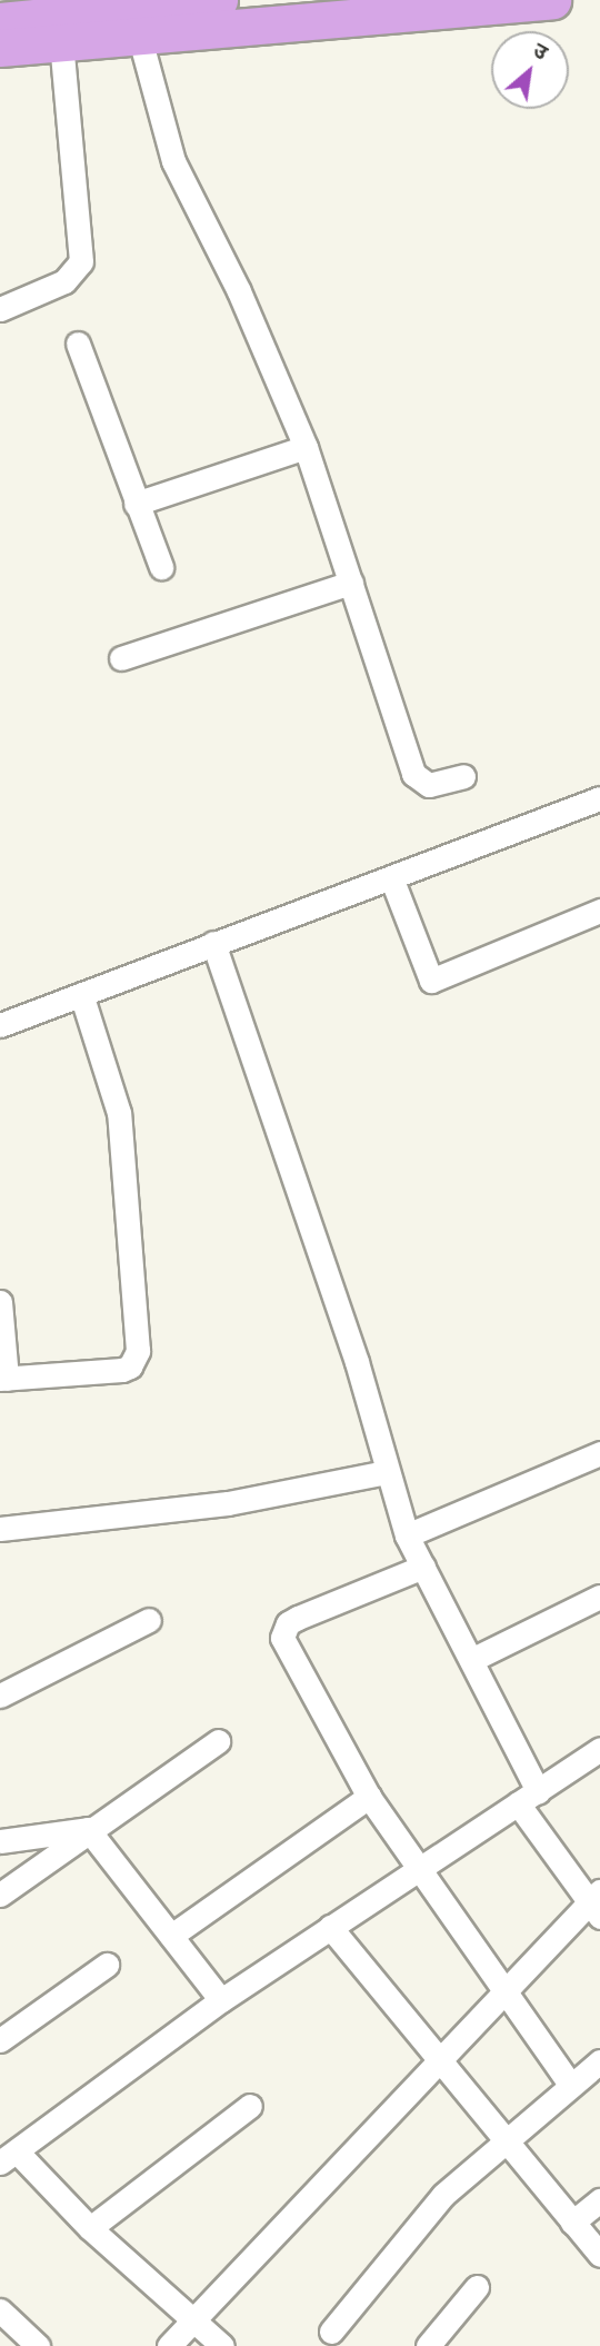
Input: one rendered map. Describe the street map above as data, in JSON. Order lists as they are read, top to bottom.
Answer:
{
  "north": "top right"
}
